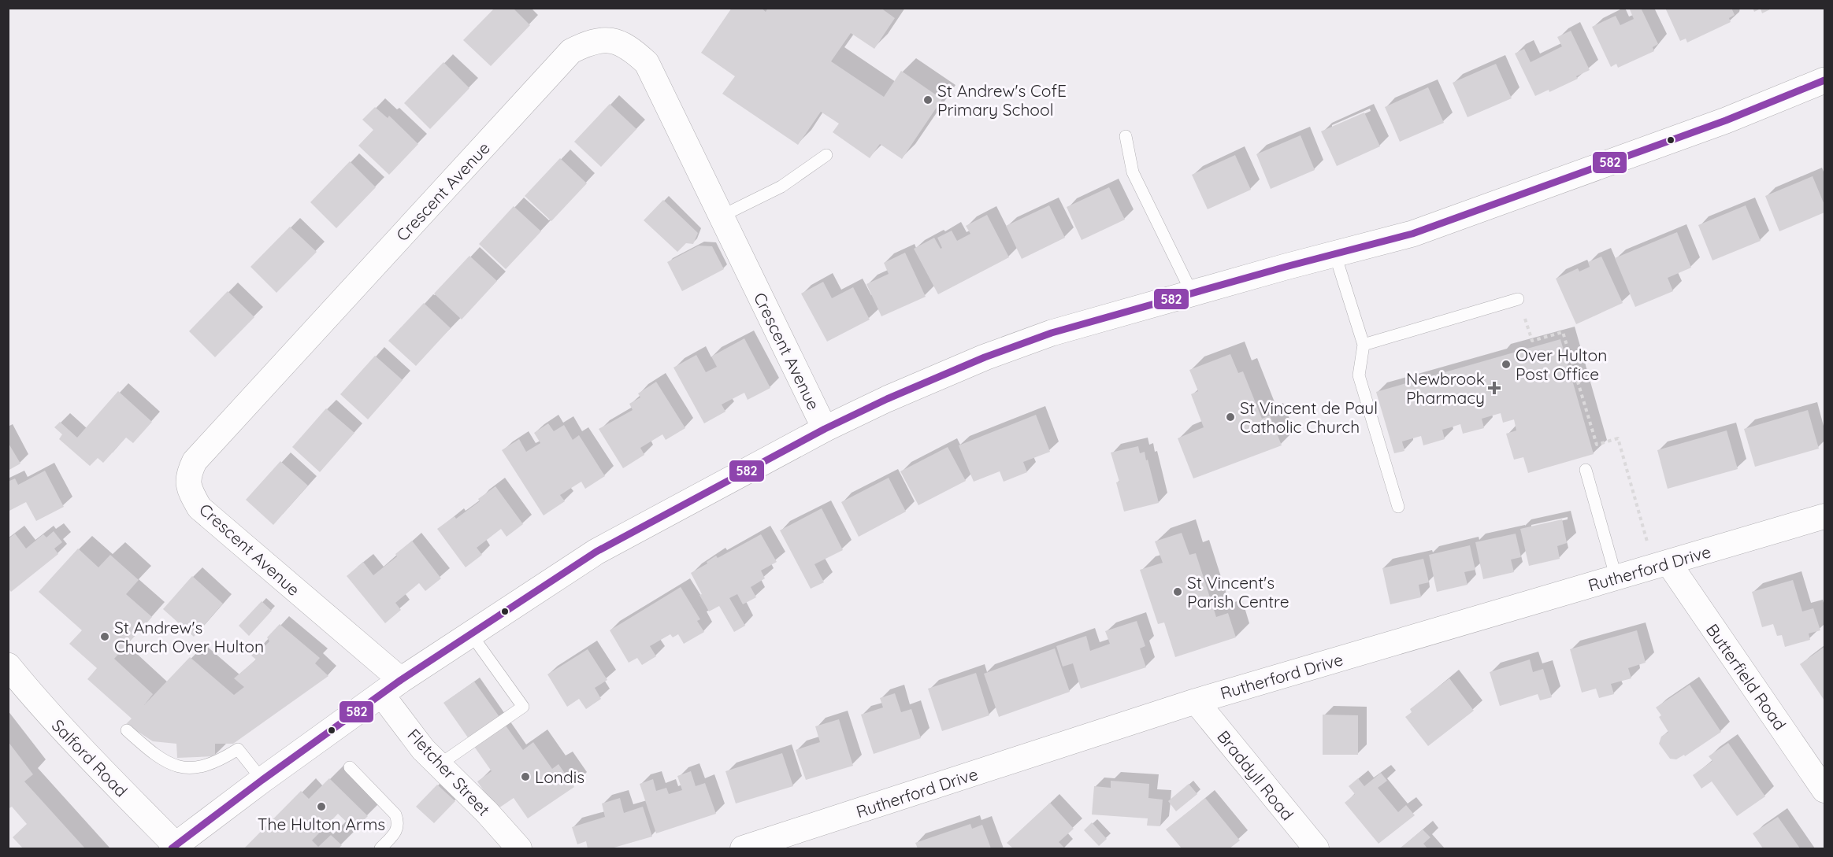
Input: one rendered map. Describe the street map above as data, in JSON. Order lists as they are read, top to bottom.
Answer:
{
  "streets": {
    "main road": ["Salford Road"],
    "street": [
      "Crescent Avenue",
      "Rutherford Drive",
      "Butterfield Road",
      "Fletcher Street",
      "Braddyll Road"
    ]
  },
  "crossings": [
    ["Crescent Avenue", "Fletcher Street"],
    ["Rutherford Drive", "Butterfield Road"],
    ["Rutherford Drive", "Braddyll Road"]
  ],
  "places": {
    "other": [
      "St Andrew's CofE Primary School",
      "Over Hulton Post Office",
      "St Vincent de Paul Catholic Church",
      "St Vincent's Parish Centre",
      "St Andrew's Church Over Hulton",
      "Londis",
      "The Hulton Arms"
    ],
    "health": ["Newbrook Pharmacy"]
  },
  "lines": ["transit line 582"]
}
